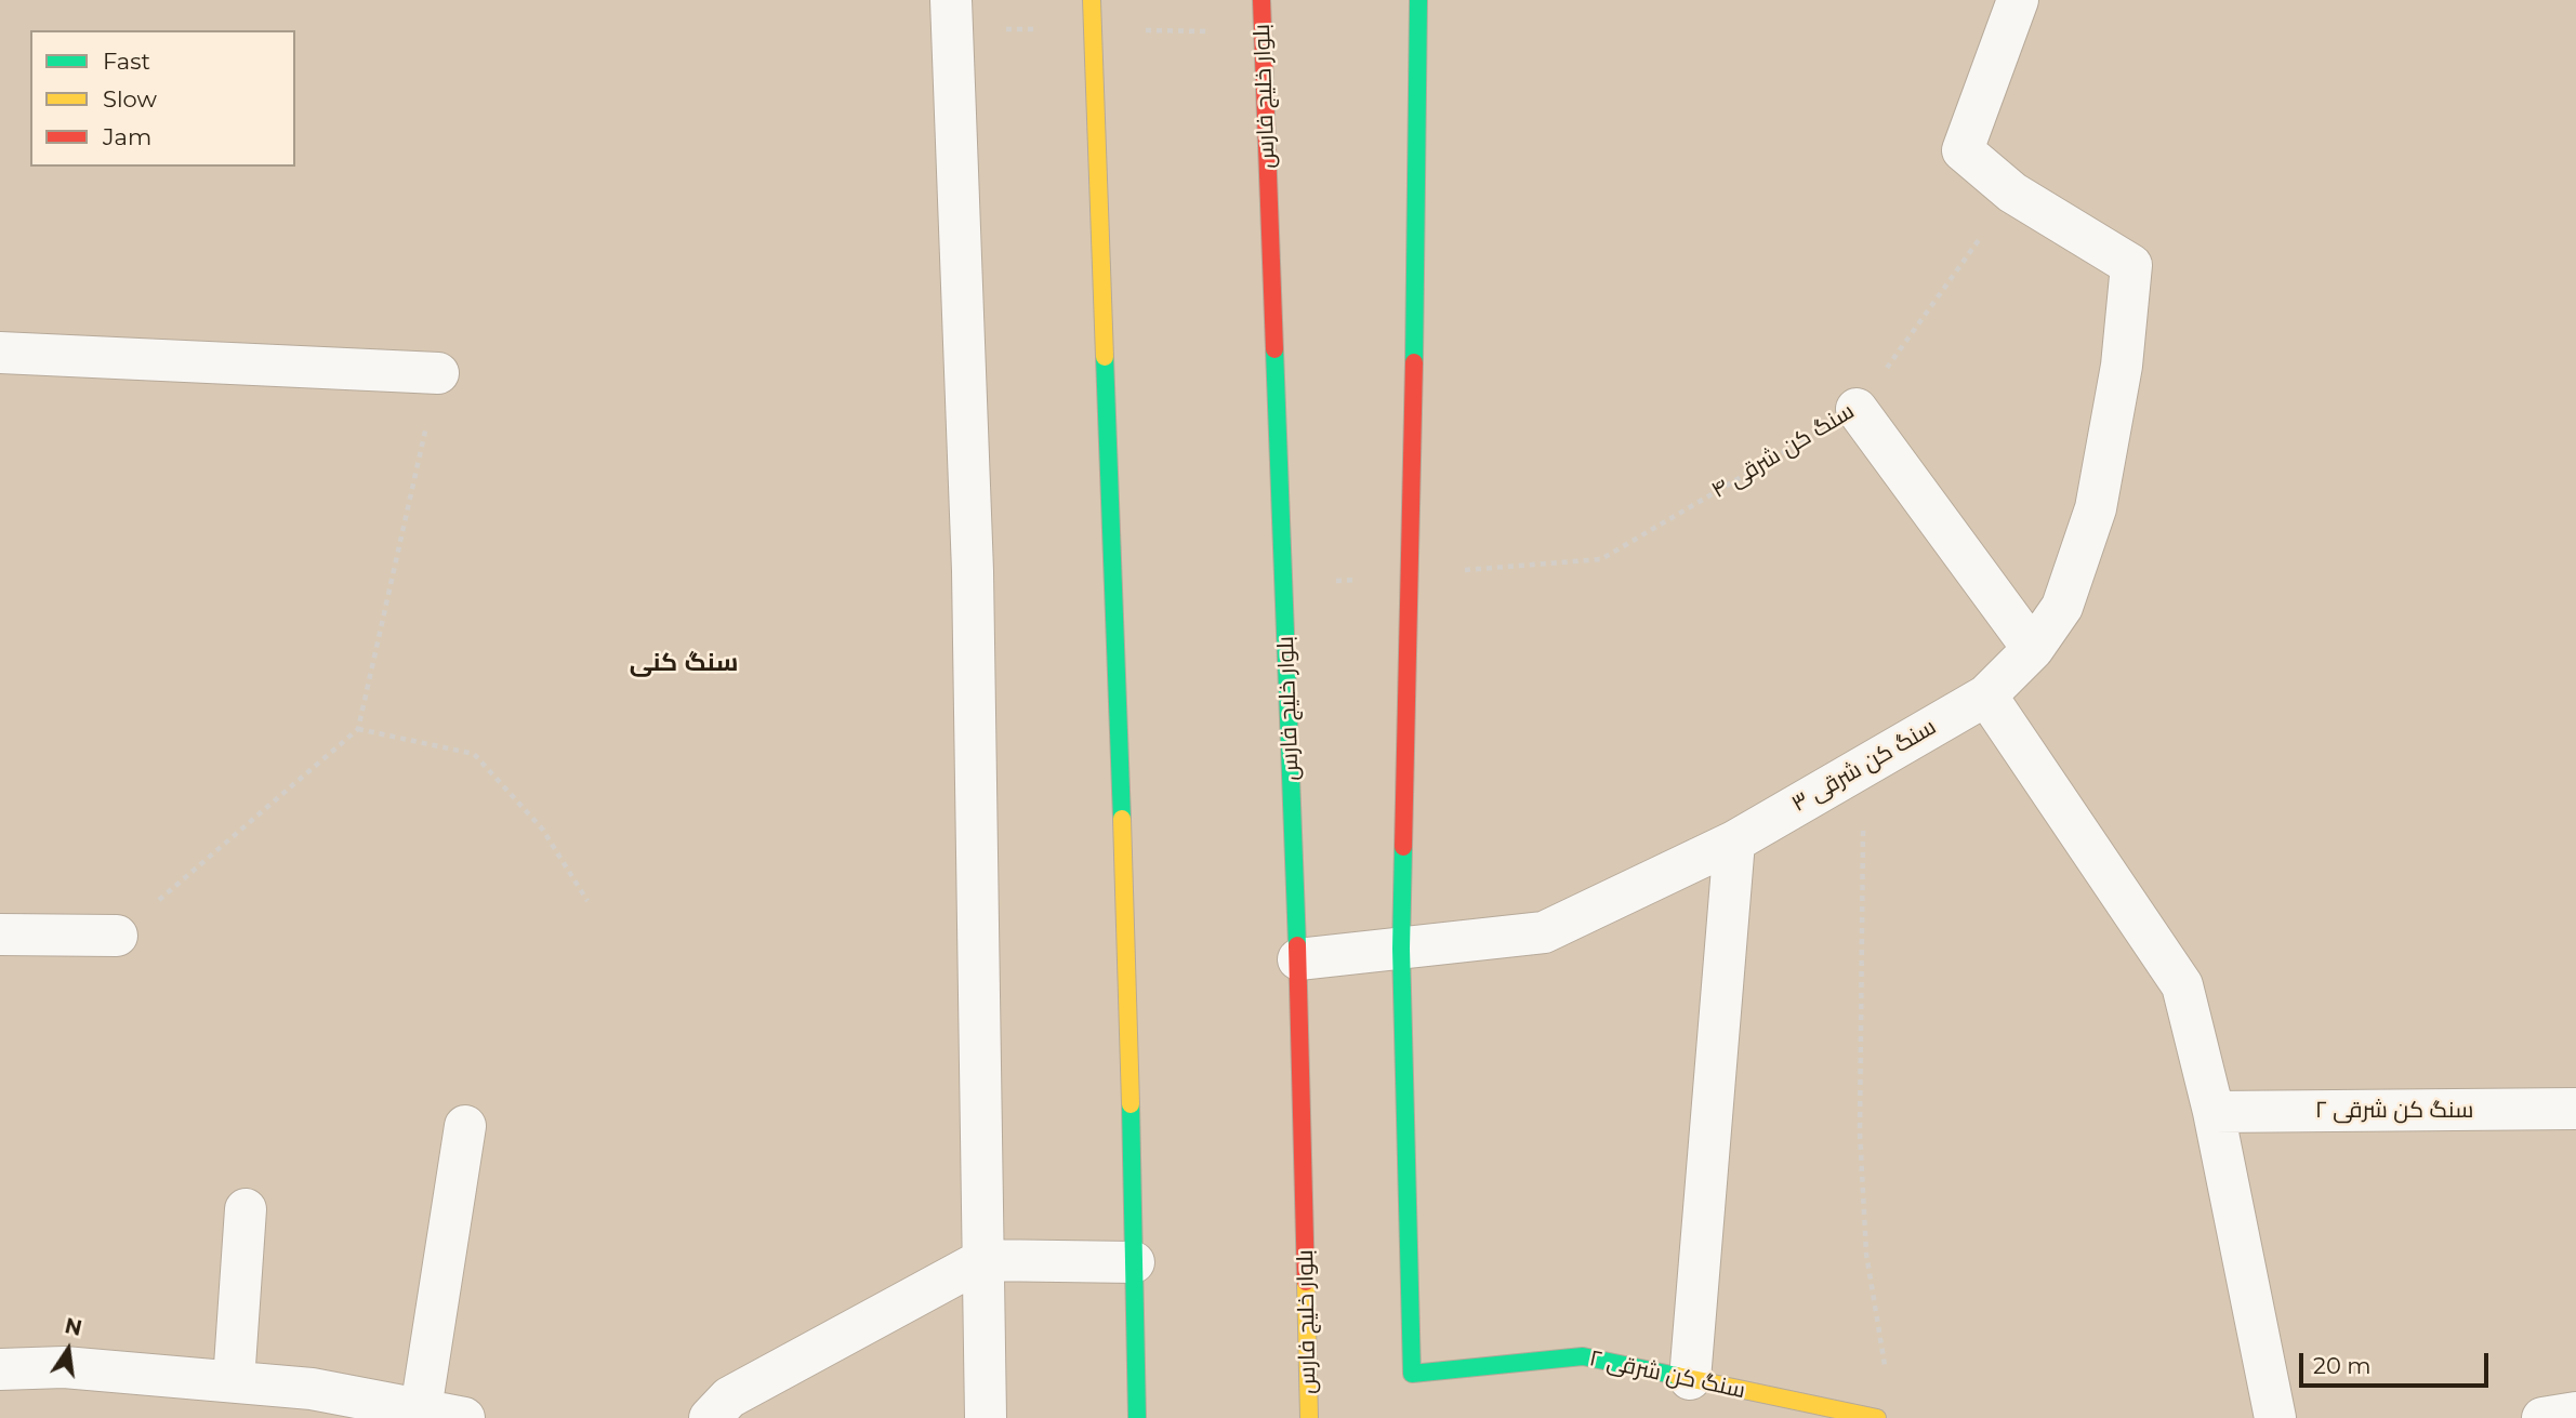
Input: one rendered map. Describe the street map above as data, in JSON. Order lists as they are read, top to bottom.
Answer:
{
  "streets": {
    "main road": ["بلوار خلیج فارس", "سنگ کن شرقی ۲"],
    "street": ["سنگ کن شرقی ۳"],
    "path": ["سنگ کن شرقی ۴"]
  },
  "crossings": [
    ["بلوار خلیج فارس", "سنگ کن شرقی ۴"],
    ["بلوار خلیج فارس", "سنگ کن شرقی ۳"],
    ["سنگ کن شرقی ۴", "سنگ کن شرقی ۳"],
    ["سنگ کن شرقی ۳", "سنگ کن شرقی ۲"]
  ],
  "districts": ["سنگ کنی"],
  "legend": ["Fast", "Slow", "Jam"],
  "scale_bar": "20 m",
  "north": "top"
}
